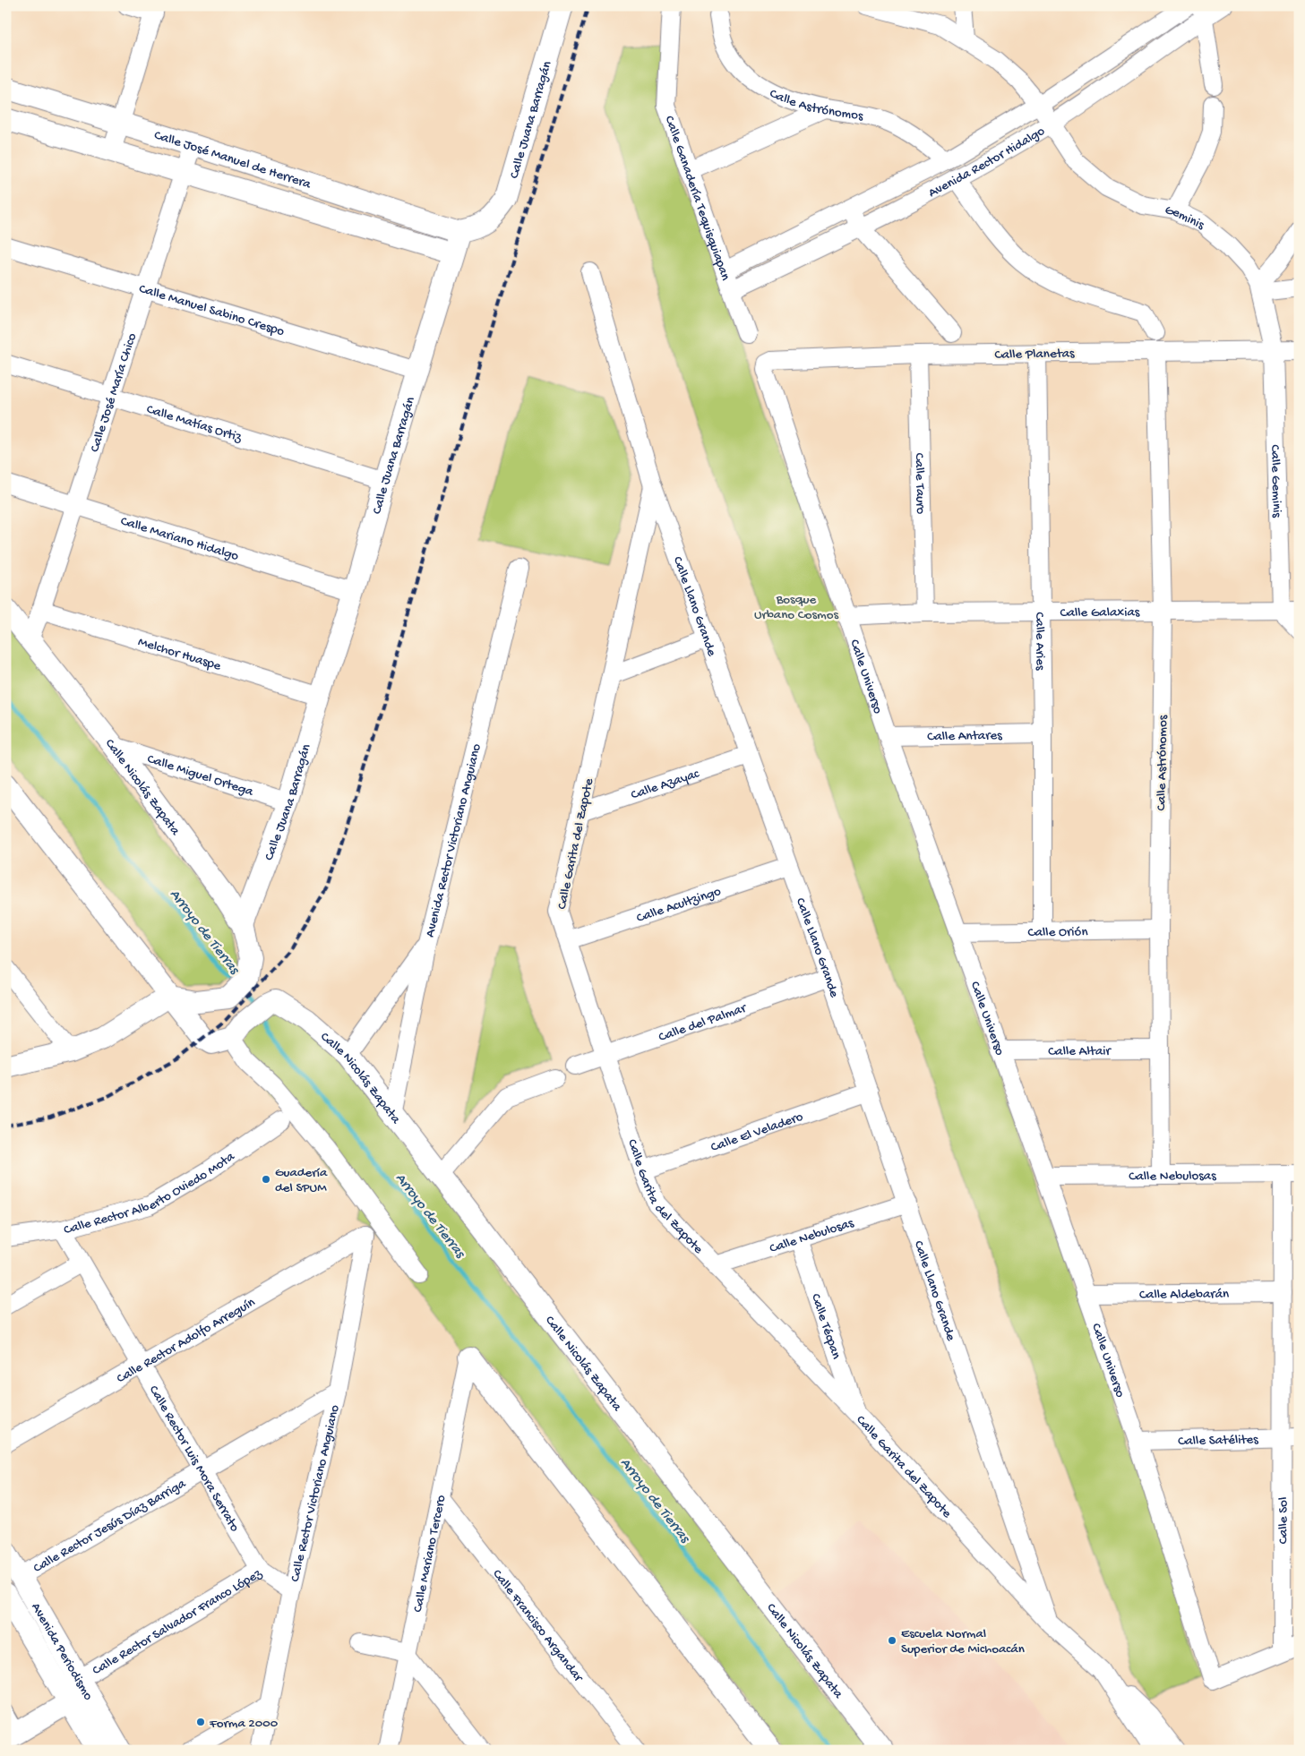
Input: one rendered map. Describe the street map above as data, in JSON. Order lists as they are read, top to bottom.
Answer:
{
  "streets": {
    "street": [
      "Calle Astrónomos",
      "Calle Juana Barragán",
      "Calle José Manuel de Herrera",
      "Avenida Rector Hidalgo",
      "Calle Ganadería Tequisquiapan",
      "Geminis",
      "Calle Manuel Sabino Crespo",
      "Calle Planetas",
      "Calle José María Chico",
      "Calle Matías Ortiz",
      "Calle Geminis",
      "Calle Tauro",
      "Calle Mariano Hidalgo",
      "Calle Llano Grande",
      "Calle Galaxias",
      "Calle Aries",
      "Melchor Huaspe",
      "Calle Universo",
      "Calle Antares",
      "Calle Miguel Ortega",
      "Calle Azayac",
      "Calle Nicolás Zapata",
      "Avenida Rector Victoriano Anguiano",
      "Calle Garita del Zapote",
      "Calle Acultzingo",
      "Calle Orión",
      "Calle del Palmar",
      "Calle Altair",
      "Calle El Veladero",
      "Calle Nebulosas",
      "Calle Rector Alberto Oviedo Mota",
      "Calle Aldebarán",
      "Calle Técpan",
      "Calle Rector Adolfo Arreguín",
      "Calle Satélites",
      "Calle Rector Luis Mora Serrato",
      "Calle Rector Victoriano Anguiano",
      "Calle Sol",
      "Calle Rector Jesús Díaz Barriga",
      "Calle Mariano Tercero",
      "Calle Rector Salvador Franco López",
      "Calle Francisco Argandar",
      "Avenida Periodismo"
    ]
  },
  "crossings": [
    ["Calle Astrónomos", "Avenida Rector Hidalgo"],
    ["Calle Astrónomos", "Calle Planetas"],
    ["Calle Astrónomos", "Calle Galaxias"],
    ["Calle Astrónomos", "Calle Orión"],
    ["Calle Astrónomos", "Calle Altair"],
    ["Calle Astrónomos", "Calle Nebulosas"],
    ["Calle Juana Barragán", "Calle José Manuel de Herrera"],
    ["Calle Juana Barragán", "Calle Manuel Sabino Crespo"],
    ["Calle Juana Barragán", "Calle Matías Ortiz"],
    ["Calle Juana Barragán", "Calle Mariano Hidalgo"],
    ["Calle Juana Barragán", "Melchor Huaspe"],
    ["Calle Juana Barragán", "Calle Miguel Ortega"],
    ["Calle Juana Barragán", "Calle Nicolás Zapata"],
    ["Calle José Manuel de Herrera", "Calle José María Chico"],
    ["Avenida Rector Hidalgo", "Calle Ganadería Tequisquiapan"],
    ["Avenida Rector Hidalgo", "Geminis"],
    ["Geminis", "Calle Planetas"],
    ["Geminis", "Calle Geminis"],
    ["Calle Manuel Sabino Crespo", "Calle José María Chico"],
    ["Calle Planetas", "Calle Geminis"],
    ["Calle Planetas", "Calle Tauro"],
    ["Calle Planetas", "Calle Aries"],
    ["Calle Planetas", "Calle Universo"],
    ["Calle José María Chico", "Calle Matías Ortiz"],
    ["Calle José María Chico", "Calle Mariano Hidalgo"],
    ["Calle José María Chico", "Melchor Huaspe"],
    ["Calle José María Chico", "Calle Nicolás Zapata"],
    ["Calle Geminis", "Calle Galaxias"],
    ["Calle Tauro", "Calle Galaxias"],
    ["Calle Llano Grande", "Calle Azayac"],
    ["Calle Llano Grande", "Calle Garita del Zapote"],
    ["Calle Llano Grande", "Calle Acultzingo"],
    ["Calle Llano Grande", "Calle del Palmar"],
    ["Calle Llano Grande", "Calle El Veladero"],
    ["Calle Llano Grande", "Calle Nebulosas"],
    ["Calle Galaxias", "Calle Aries"],
    ["Calle Galaxias", "Calle Universo"],
    ["Calle Aries", "Calle Antares"],
    ["Calle Aries", "Calle Orión"],
    ["Calle Universo", "Calle Antares"],
    ["Calle Universo", "Calle Orión"],
    ["Calle Universo", "Calle Altair"],
    ["Calle Universo", "Calle Nebulosas"],
    ["Calle Universo", "Calle Aldebarán"],
    ["Calle Universo", "Calle Satélites"],
    ["Calle Universo", "Calle Sol"],
    ["Calle Miguel Ortega", "Calle Nicolás Zapata"],
    ["Calle Azayac", "Calle Garita del Zapote"],
    ["Calle Nicolás Zapata", "Avenida Rector Victoriano Anguiano"],
    ["Calle Garita del Zapote", "Calle Acultzingo"],
    ["Calle Garita del Zapote", "Calle del Palmar"],
    ["Calle Garita del Zapote", "Calle El Veladero"],
    ["Calle Garita del Zapote", "Calle Nebulosas"],
    ["Calle Garita del Zapote", "Calle Técpan"],
    ["Calle Nebulosas", "Calle Técpan"],
    ["Calle Nebulosas", "Calle Sol"],
    ["Calle Rector Alberto Oviedo Mota", "Calle Rector Luis Mora Serrato"],
    ["Calle Aldebarán", "Calle Sol"],
    ["Calle Rector Adolfo Arreguín", "Calle Rector Luis Mora Serrato"],
    ["Calle Rector Adolfo Arreguín", "Calle Rector Victoriano Anguiano"],
    ["Calle Satélites", "Calle Sol"],
    ["Calle Rector Luis Mora Serrato", "Calle Rector Jesús Díaz Barriga"],
    ["Calle Rector Luis Mora Serrato", "Calle Rector Salvador Franco López"],
    ["Calle Rector Victoriano Anguiano", "Calle Rector Jesús Díaz Barriga"],
    ["Calle Rector Victoriano Anguiano", "Calle Rector Salvador Franco López"],
    ["Calle Rector Jesús Díaz Barriga", "Avenida Periodismo"],
    ["Calle Mariano Tercero", "Calle Francisco Argandar"],
    ["Calle Rector Salvador Franco López", "Avenida Periodismo"]
  ],
  "water": ["Arroyo de Tierras"],
  "parks": ["Bosque Urbano Cosmos"],
  "places": ["Guadería del SPUM", "Escuela Normal Superior de Michoacán", "Forma 2000"]
}
